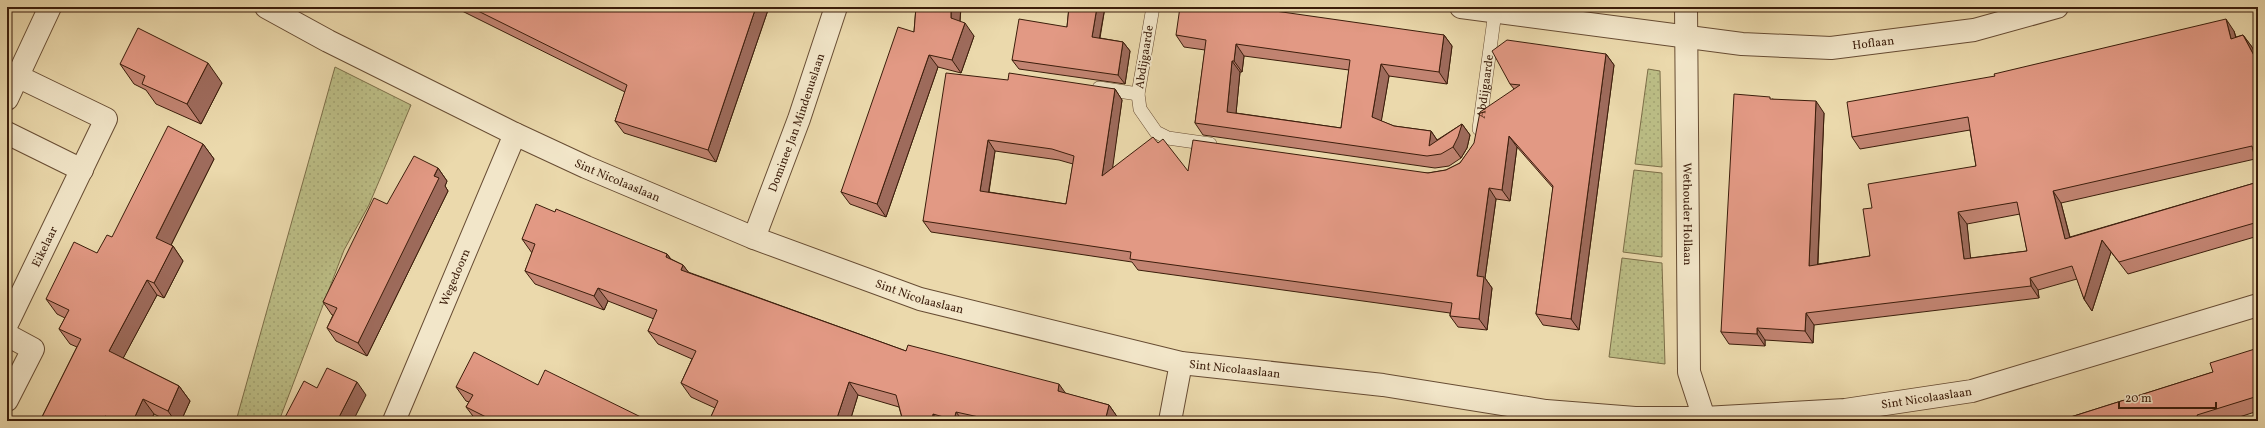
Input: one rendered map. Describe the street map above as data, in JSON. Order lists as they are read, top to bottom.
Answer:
{
  "streets": {
    "street": [
      "Hoflaan",
      "Dominee Jan Mindenuslaan",
      "Sint Nicolaaslaan",
      "Wethouder Hollaan",
      "Eikelaar",
      "Wegedoorn"
    ],
    "lane": ["Abdijgaarde"]
  },
  "crossings": [
    ["Hoflaan", "Wethouder Hollaan"],
    ["Dominee Jan Mindenuslaan", "Sint Nicolaaslaan"],
    ["Sint Nicolaaslaan", "Wethouder Hollaan"],
    ["Sint Nicolaaslaan", "Wegedoorn"]
  ],
  "scale_bar": "20 m"
}
